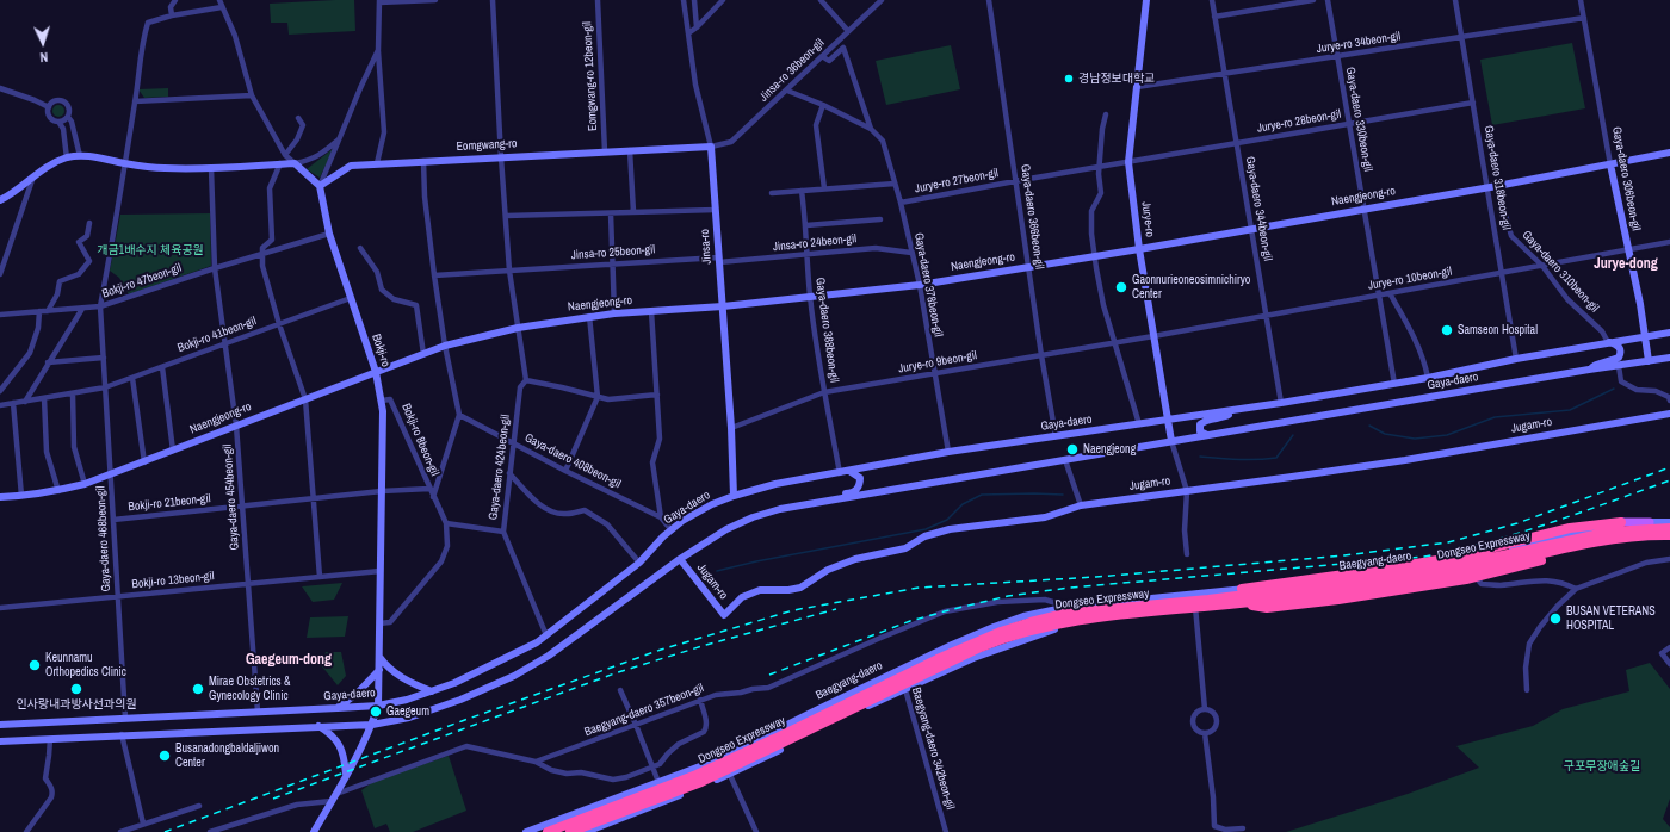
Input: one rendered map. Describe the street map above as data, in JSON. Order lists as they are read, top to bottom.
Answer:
{
  "streets": {
    "highway": ["Dongseo Expressway"],
    "main road": [
      "Eomgwang-ro",
      "Gaya-daero 306beon-gil",
      "Naengjeong-ro",
      "Jurye-ro",
      "Jinsa-ro",
      "Bokji-ro",
      "Gaya-daero",
      "Jugam-ro",
      "Baegyang-daero"
    ],
    "street": [
      "Jurye-ro 34beon-gil",
      "Jinsa-ro 36beon-gil",
      "Eomgwang-ro 12beon-gil",
      "Gaya-daero 330beon-gil",
      "Jurye-ro 28beon-gil",
      "Gaya-daero 318beon-gil",
      "Jurye-ro 27beon-gil",
      "Gaya-daero 344beon-gil",
      "Gaya-daero 366beon-gil",
      "Jinsa-ro 24beon-gil",
      "Jinsa-ro 25beon-gil",
      "Gaya-daero 310beon-gil",
      "Jurye-ro 10beon-gil",
      "Bokji-ro 47beon-gil",
      "Gaya-daero 378beon-gil",
      "Gaya-daero 388beon-gil",
      "Bokji-ro 41beon-gil",
      "Jurye-ro 9beon-gil",
      "Bokji-ro 8beon-gil",
      "Gaya-daero 408beon-gil",
      "Gaya-daero 424beon-gil",
      "Gaya-daero 454beon-gil",
      "Bokji-ro 21beon-gil",
      "Gaya-daero 468beon-gil",
      "Bokji-ro 13beon-gil",
      "Baegyang-daero 357beon-gil",
      "Baegyang-daero 342beon-gil"
    ]
  },
  "crossings": [
    ["Jurye-ro 34beon-gil", "Gaya-daero 330beon-gil"],
    ["Jurye-ro 34beon-gil", "Gaya-daero 318beon-gil"],
    ["Jurye-ro 34beon-gil", "Gaya-daero 306beon-gil"],
    ["Jurye-ro 34beon-gil", "Gaya-daero 344beon-gil"],
    ["Jurye-ro 34beon-gil", "Jurye-ro"],
    ["Jinsa-ro 36beon-gil", "Eomgwang-ro"],
    ["Jinsa-ro 36beon-gil", "Jinsa-ro"],
    ["Jinsa-ro 36beon-gil", "Gaya-daero 378beon-gil"],
    ["Eomgwang-ro 12beon-gil", "Eomgwang-ro"],
    ["Gaya-daero 330beon-gil", "Jurye-ro 28beon-gil"],
    ["Gaya-daero 330beon-gil", "Naengjeong-ro"],
    ["Gaya-daero 330beon-gil", "Jurye-ro 10beon-gil"],
    ["Gaya-daero 330beon-gil", "Gaya-daero"],
    ["Jurye-ro 28beon-gil", "Gaya-daero 318beon-gil"],
    ["Jurye-ro 28beon-gil", "Jurye-ro 27beon-gil"],
    ["Jurye-ro 28beon-gil", "Gaya-daero 344beon-gil"],
    ["Jurye-ro 28beon-gil", "Jurye-ro"],
    ["Eomgwang-ro", "Jinsa-ro"],
    ["Eomgwang-ro", "Bokji-ro"],
    ["Eomgwang-ro", "Bokji-ro 8beon-gil"],
    ["Eomgwang-ro", "Gaya-daero 424beon-gil"],
    ["Gaya-daero 318beon-gil", "Naengjeong-ro"],
    ["Gaya-daero 318beon-gil", "Jurye-ro 10beon-gil"],
    ["Gaya-daero 318beon-gil", "Gaya-daero"],
    ["Gaya-daero 306beon-gil", "Naengjeong-ro"],
    ["Gaya-daero 306beon-gil", "Jurye-ro 10beon-gil"],
    ["Gaya-daero 306beon-gil", "Gaya-daero"],
    ["Jurye-ro 27beon-gil", "Gaya-daero 366beon-gil"],
    ["Jurye-ro 27beon-gil", "Jurye-ro"],
    ["Jurye-ro 27beon-gil", "Gaya-daero 378beon-gil"],
    ["Naengjeong-ro", "Gaya-daero 344beon-gil"],
    ["Naengjeong-ro", "Gaya-daero 366beon-gil"],
    ["Naengjeong-ro", "Jurye-ro"],
    ["Naengjeong-ro", "Jinsa-ro"],
    ["Naengjeong-ro", "Gaya-daero 310beon-gil"],
    ["Naengjeong-ro", "Gaya-daero 378beon-gil"],
    ["Naengjeong-ro", "Gaya-daero 388beon-gil"],
    ["Naengjeong-ro", "Bokji-ro"],
    ["Naengjeong-ro", "Bokji-ro 8beon-gil"],
    ["Naengjeong-ro", "Gaya-daero 424beon-gil"],
    ["Naengjeong-ro", "Gaya-daero 454beon-gil"],
    ["Naengjeong-ro", "Gaya-daero 468beon-gil"],
    ["Gaya-daero 344beon-gil", "Jurye-ro 10beon-gil"],
    ["Gaya-daero 344beon-gil", "Gaya-daero"],
    ["Gaya-daero 366beon-gil", "Jurye-ro 9beon-gil"],
    ["Gaya-daero 366beon-gil", "Gaya-daero"],
    ["Jurye-ro", "Jurye-ro 10beon-gil"],
    ["Jurye-ro", "Jurye-ro 9beon-gil"],
    ["Jurye-ro", "Gaya-daero"],
    ["Jinsa-ro 24beon-gil", "Jinsa-ro"],
    ["Jinsa-ro 24beon-gil", "Jinsa-ro 25beon-gil"],
    ["Jinsa-ro 24beon-gil", "Gaya-daero 378beon-gil"],
    ["Jinsa-ro 24beon-gil", "Gaya-daero 388beon-gil"],
    ["Jinsa-ro", "Jinsa-ro 25beon-gil"],
    ["Jinsa-ro", "Jurye-ro 9beon-gil"],
    ["Jinsa-ro", "Gaya-daero"],
    ["Jinsa-ro 25beon-gil", "Gaya-daero 424beon-gil"],
    ["Gaya-daero 310beon-gil", "Jurye-ro 10beon-gil"],
    ["Gaya-daero 310beon-gil", "Gaya-daero"],
    ["Jurye-ro 10beon-gil", "Jurye-ro 9beon-gil"],
    ["Jurye-ro 10beon-gil", "Gaya-daero"],
    ["Bokji-ro 47beon-gil", "Bokji-ro"],
    ["Bokji-ro 47beon-gil", "Gaya-daero 454beon-gil"],
    ["Bokji-ro 47beon-gil", "Gaya-daero 468beon-gil"],
    ["Gaya-daero 378beon-gil", "Jurye-ro 9beon-gil"],
    ["Gaya-daero 378beon-gil", "Gaya-daero"],
    ["Gaya-daero 388beon-gil", "Jurye-ro 9beon-gil"],
    ["Gaya-daero 388beon-gil", "Gaya-daero"],
    ["Bokji-ro 41beon-gil", "Bokji-ro"],
    ["Bokji-ro 41beon-gil", "Gaya-daero 454beon-gil"],
    ["Bokji-ro 41beon-gil", "Gaya-daero 468beon-gil"],
    ["Bokji-ro", "Gaya-daero"],
    ["Bokji-ro", "Bokji-ro 8beon-gil"],
    ["Bokji-ro", "Bokji-ro 21beon-gil"],
    ["Bokji-ro", "Bokji-ro 13beon-gil"],
    ["Gaya-daero", "Jugam-ro"],
    ["Gaya-daero", "Gaya-daero 408beon-gil"],
    ["Gaya-daero", "Gaya-daero 424beon-gil"],
    ["Gaya-daero", "Gaya-daero 454beon-gil"],
    ["Gaya-daero", "Gaya-daero 468beon-gil"],
    ["Bokji-ro 8beon-gil", "Gaya-daero 408beon-gil"],
    ["Bokji-ro 8beon-gil", "Bokji-ro 21beon-gil"],
    ["Gaya-daero 408beon-gil", "Gaya-daero 424beon-gil"],
    ["Gaya-daero 454beon-gil", "Bokji-ro 21beon-gil"],
    ["Gaya-daero 454beon-gil", "Bokji-ro 13beon-gil"],
    ["Bokji-ro 21beon-gil", "Gaya-daero 468beon-gil"],
    ["Gaya-daero 468beon-gil", "Bokji-ro 13beon-gil"],
    ["Baegyang-daero", "Baegyang-daero 357beon-gil"],
    ["Baegyang-daero", "Baegyang-daero 342beon-gil"]
  ],
  "districts": ["Jurye-dong", "Gaegeum-dong"],
  "parks": ["개금1배수지 체육공원", "구포무장애숲길"],
  "places": [
    "경남정보대학교",
    "Gaonnurieoneosimnichiryo Center",
    "Samseon Hospital",
    "Naengjeong",
    "BUSAN VETERANS HOSPITAL",
    "Keunnamu Orthopedics Clinic",
    "인사랑내과방사선과의원",
    "Mirae Obstetrics & Gynecology Clinic",
    "Gaegeum",
    "Busanadongbaldaljiwon Center"
  ],
  "north": "bottom"
}
